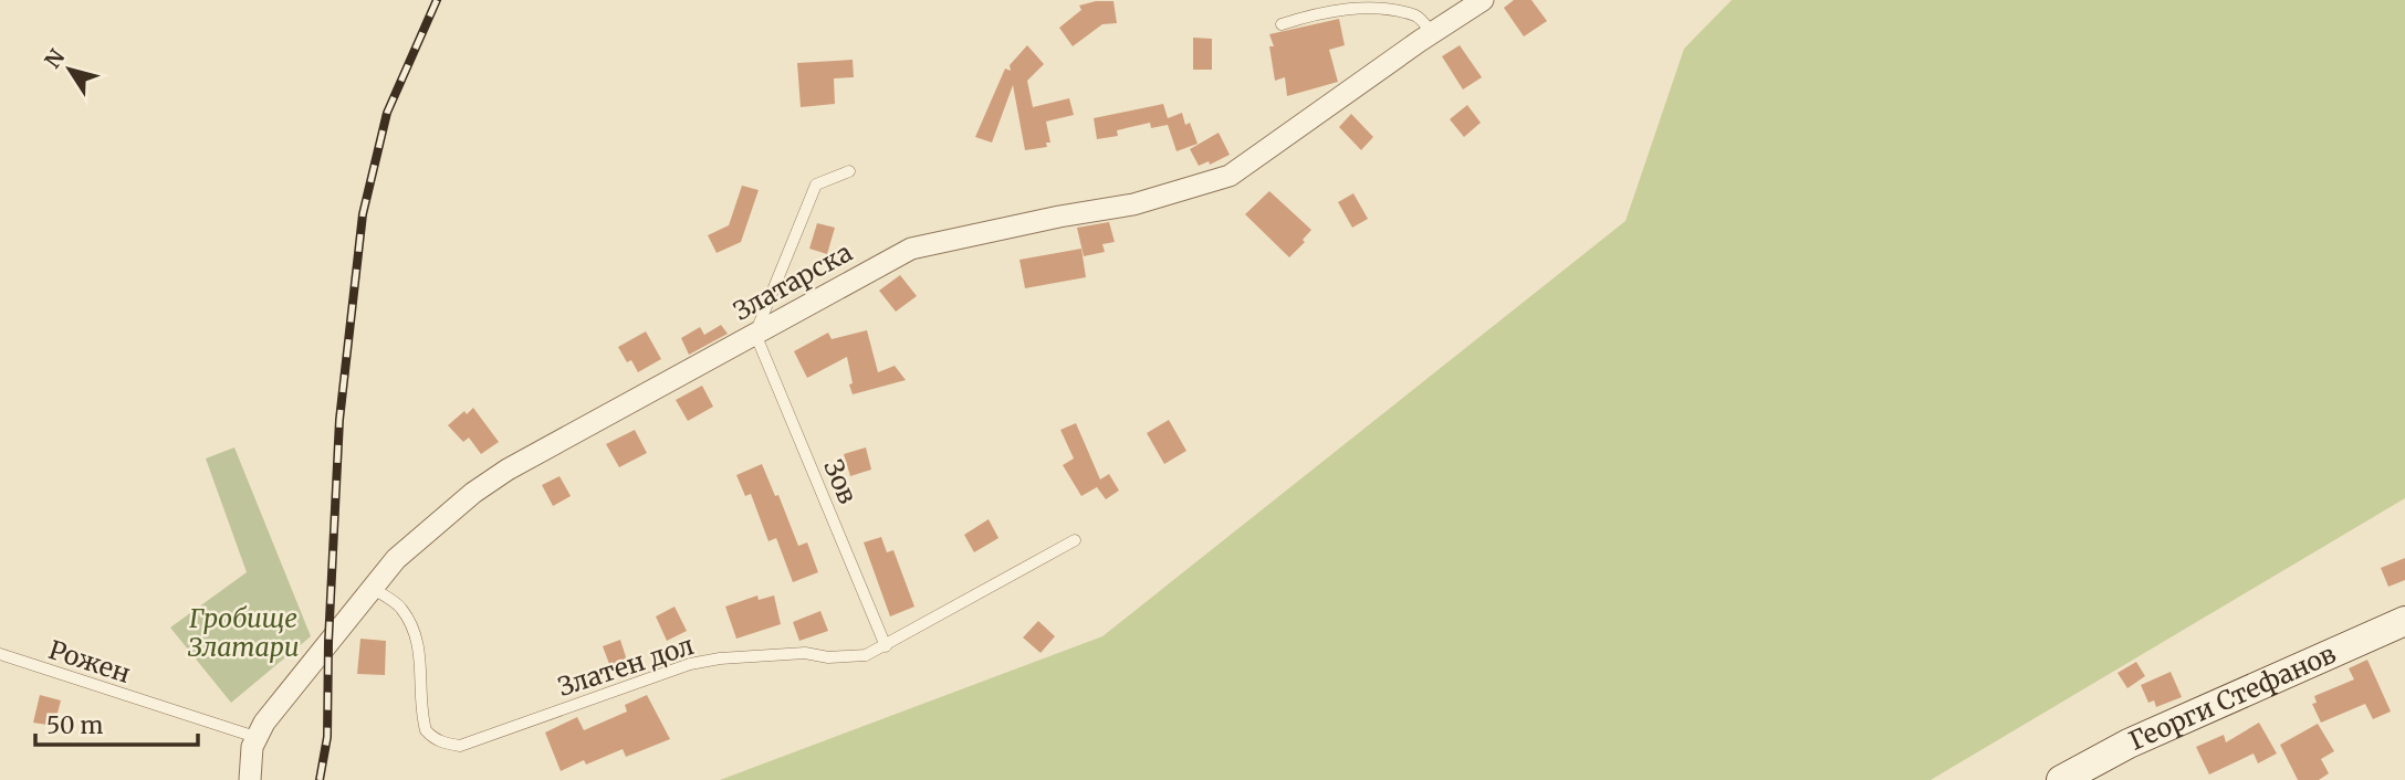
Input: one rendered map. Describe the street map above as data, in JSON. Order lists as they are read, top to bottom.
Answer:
{
  "streets": {
    "street": ["Златарска", "Георги Стефанов"],
    "lane": ["Зов", "Рожен", "Златен дол"]
  },
  "crossings": [
    ["Златарска", "Зов"],
    ["Златарска", "Рожен"],
    ["Златарска", "Златен дол"],
    ["Зов", "Златен дол"]
  ],
  "parks": ["Гробище Златари"],
  "scale_bar": "50 m",
  "north": "top left"
}
